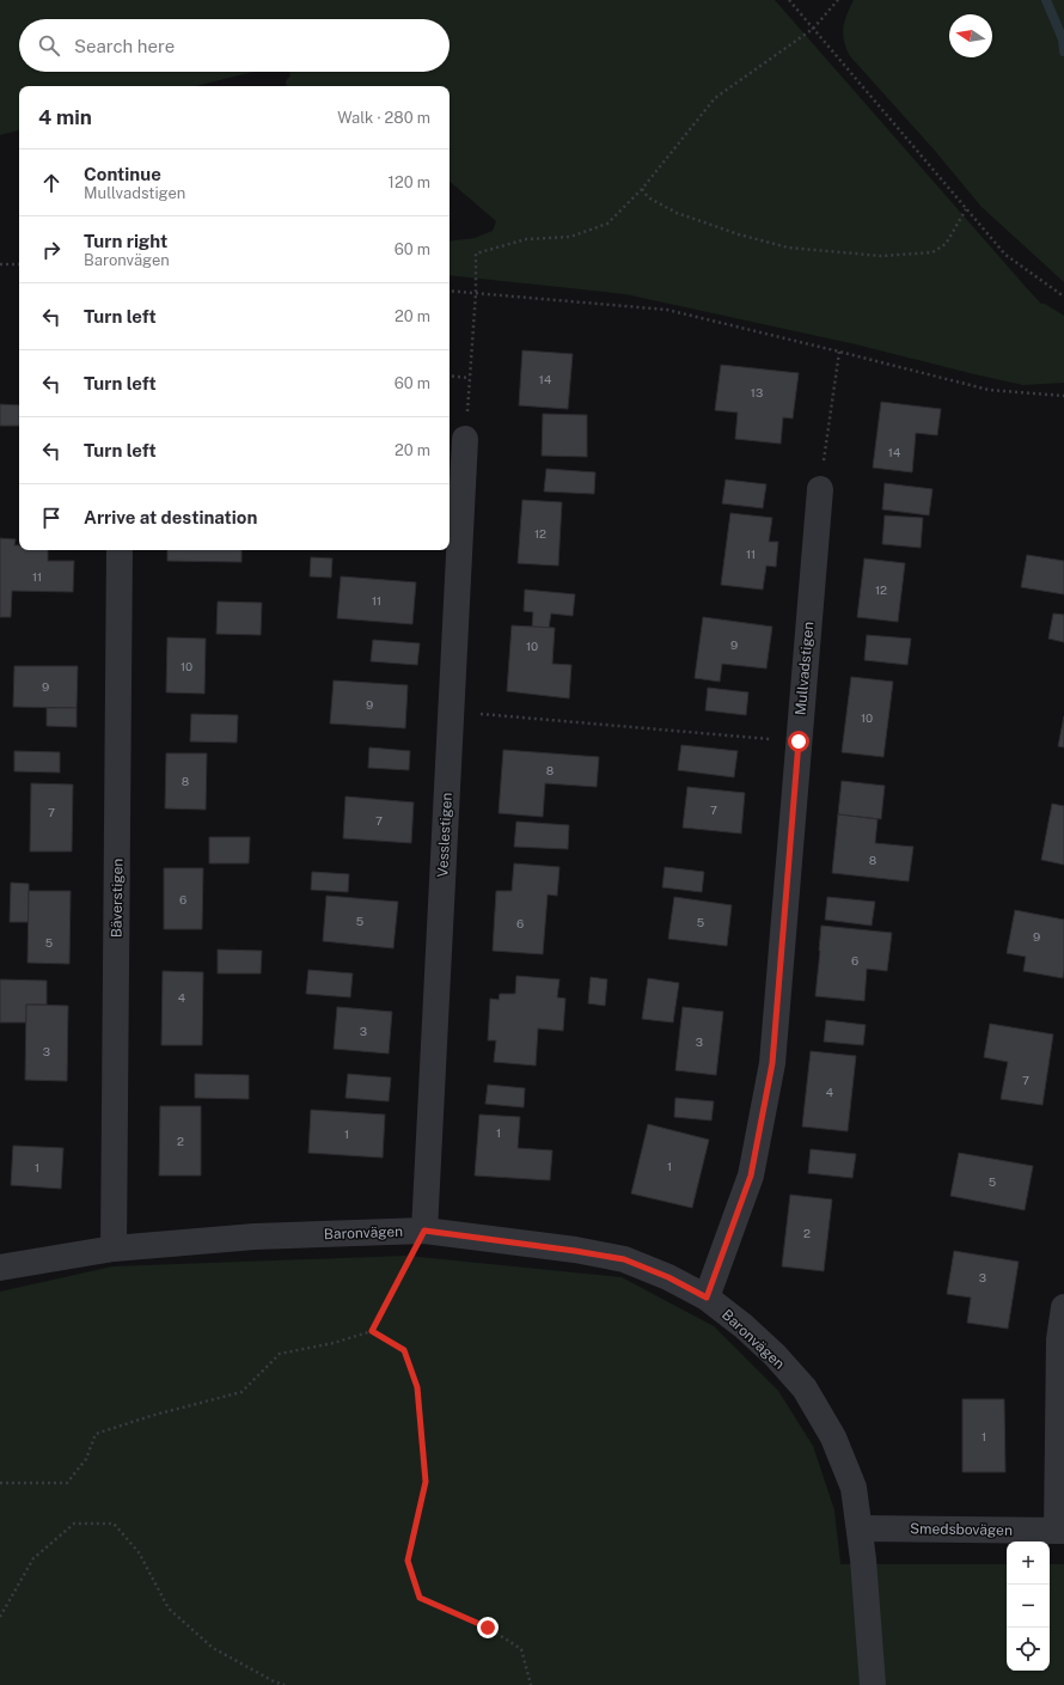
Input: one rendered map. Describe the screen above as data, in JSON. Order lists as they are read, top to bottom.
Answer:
{
  "streets": {
    "street": [
      "Mullvadstigen",
      "Vesslestigen",
      "Bäverstigen",
      "Baronvägen",
      "Smedsbovägen"
    ]
  },
  "crossings": [
    ["Mullvadstigen", "Baronvägen"],
    ["Vesslestigen", "Baronvägen"],
    ["Bäverstigen", "Baronvägen"],
    ["Baronvägen", "Smedsbovägen"]
  ],
  "house_numbers": [
    "14",
    "13",
    "14",
    "12",
    "11",
    "11",
    "12",
    "11",
    "9",
    "10",
    "10",
    "9",
    "9",
    "10",
    "8",
    "8",
    "7",
    "7",
    "7",
    "8",
    "6",
    "5",
    "5",
    "6",
    "9",
    "5",
    "6",
    "4",
    "3",
    "3",
    "3",
    "7",
    "4",
    "1",
    "1",
    "2",
    "1",
    "1",
    "5",
    "2",
    "3",
    "1"
  ],
  "north": "left",
  "page": {
    "search": "Search here",
    "heading": ["4 min", "Walk · 280 m"],
    "list": [
      ["Continue", "Mullvadstigen", "120 m"],
      ["Turn right", "Baronvägen", "60 m"],
      ["Turn left", "20 m"],
      ["Turn left", "60 m"],
      ["Turn left", "20 m"],
      "Arrive at destination"
    ],
    "map_buttons": ["+", "−"]
  }
}
